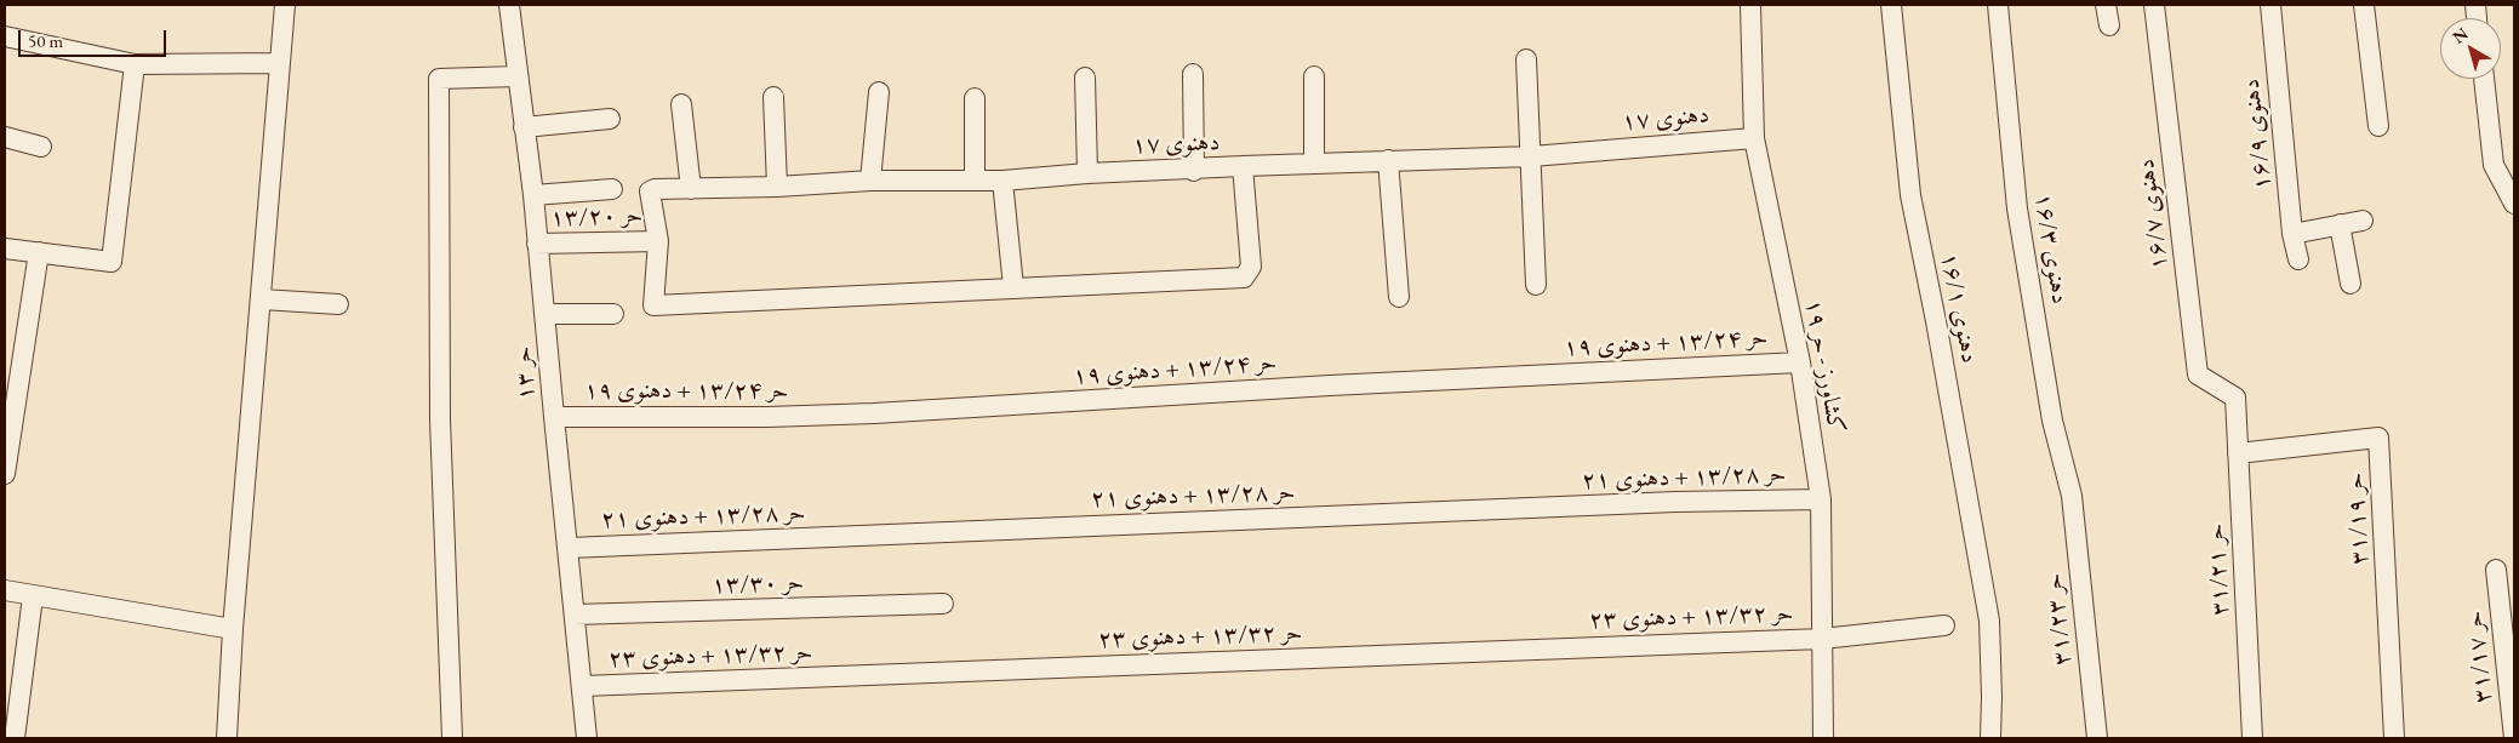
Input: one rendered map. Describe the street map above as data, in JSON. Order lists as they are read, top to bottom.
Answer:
{
  "streets": {
    "street": [
      "دهنوی ۱۷",
      "دهنوی ۱۶/۹",
      "دهنوی ۱۶/۷",
      "حر ۱۳/۲۰",
      "دهنوی ۱۶/۳",
      "دهنوی ۱۶/۱",
      "حر ۱۳/۲۴ + دهنوی ۱۹",
      "کشاورز - حر ۱۹",
      "حر ۱۳",
      "حر ۱۳/۲۸ + دهنوی ۲۱",
      "حر ۳۱/۱۹",
      "حر ۳۱/۲۱",
      "حر ۱۳/۳۰",
      "حر ۱۳/۳۲ + دهنوی ۲۳",
      "حر ۳۱/۲۳",
      "حر ۳۱/۱۷"
    ]
  },
  "crossings": [
    ["دهنوی ۱۷", "حر ۱۳/۲۰"],
    ["دهنوی ۱۷", "کشاورز - حر ۱۹"],
    ["دهنوی ۱۶/۷", "حر ۳۱/۲۱"],
    ["حر ۱۳/۲۰", "حر ۱۳"],
    ["دهنوی ۱۶/۳", "حر ۳۱/۲۳"],
    ["حر ۱۳/۲۴ + دهنوی ۱۹", "کشاورز - حر ۱۹"],
    ["حر ۱۳/۲۴ + دهنوی ۱۹", "حر ۱۳"],
    ["کشاورز - حر ۱۹", "حر ۱۳/۲۸ + دهنوی ۲۱"],
    ["کشاورز - حر ۱۹", "حر ۱۳/۳۲ + دهنوی ۲۳"],
    ["حر ۱۳", "حر ۱۳/۲۸ + دهنوی ۲۱"],
    ["حر ۱۳", "حر ۱۳/۳۰"],
    ["حر ۱۳", "حر ۱۳/۳۲ + دهنوی ۲۳"],
    ["حر ۳۱/۱۹", "حر ۳۱/۲۱"]
  ],
  "scale_bar": "50 m",
  "north": "top left"
}
